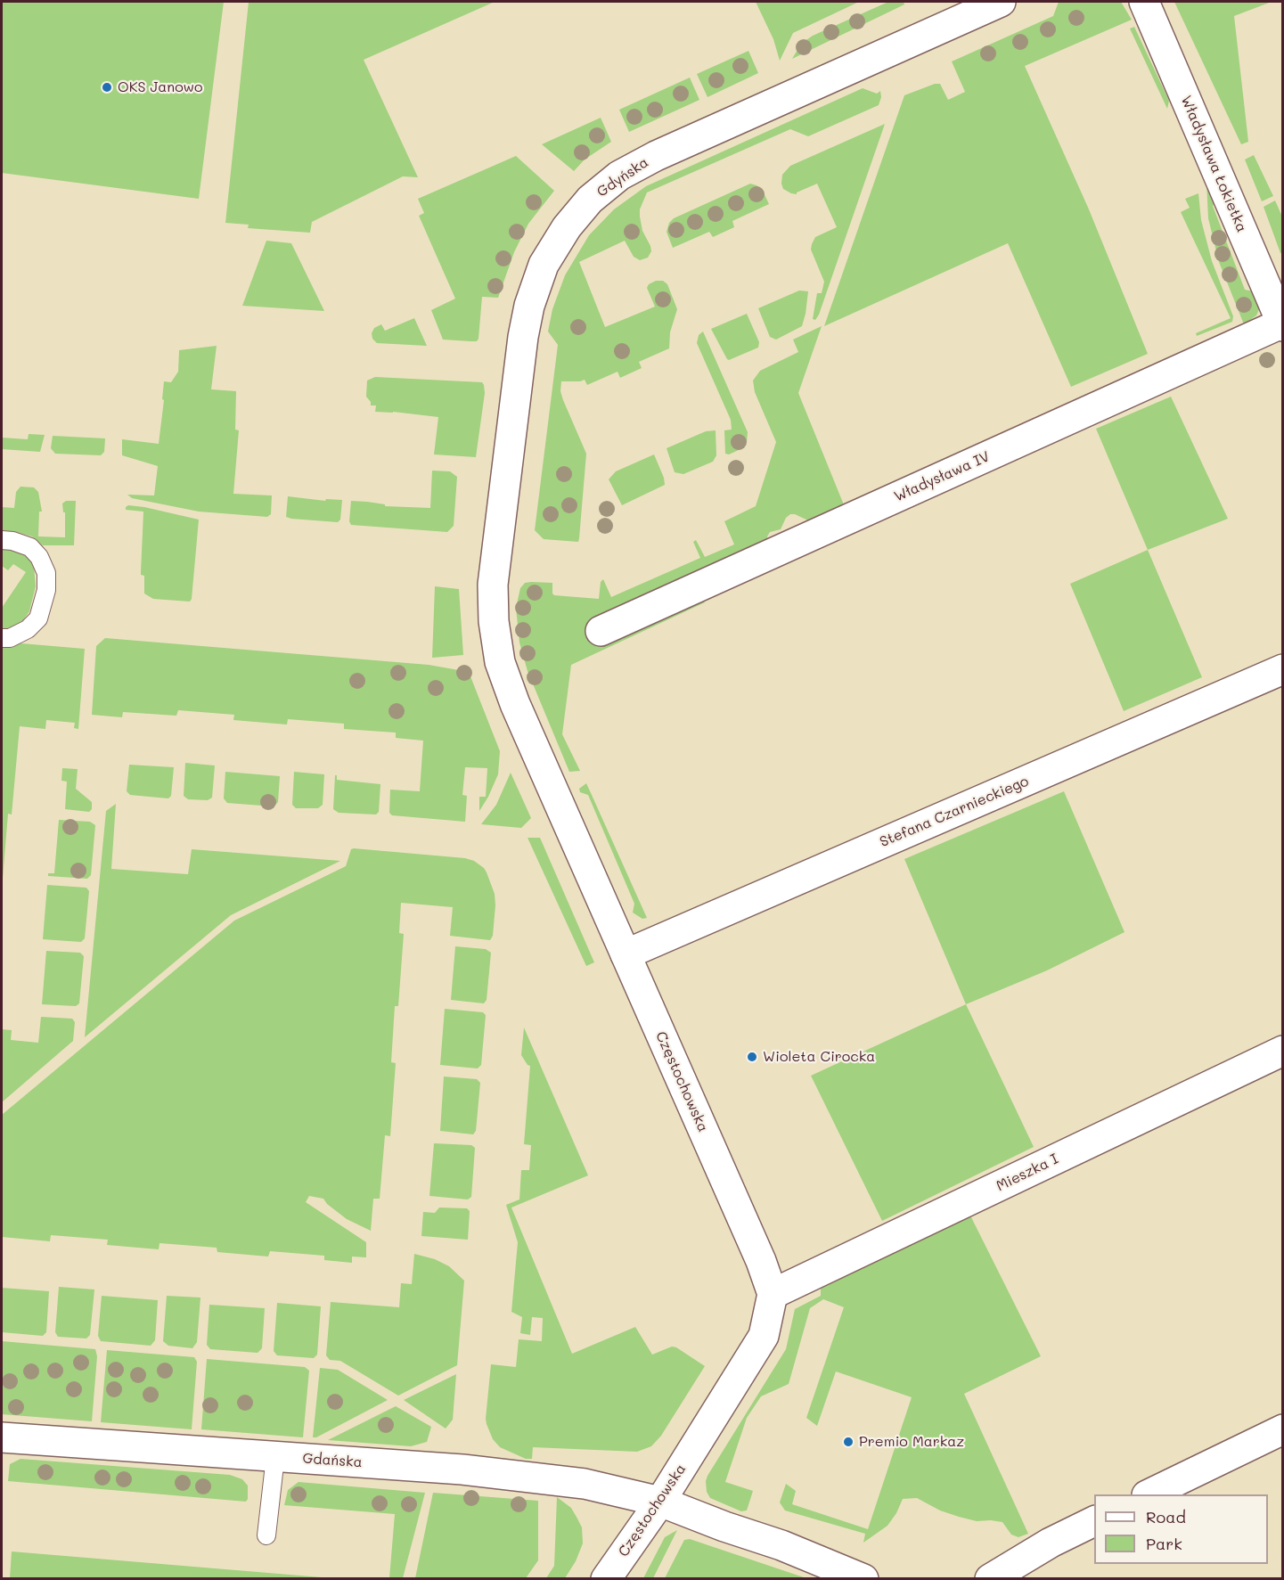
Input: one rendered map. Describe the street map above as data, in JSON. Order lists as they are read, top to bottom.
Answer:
{
  "streets": {
    "street": [
      "Władysława Łokietka",
      "Gdyńska",
      "Władysława IV",
      "Stefana Czarnieckiego",
      "Częstochowska",
      "Mieszka I",
      "Gdańska"
    ]
  },
  "crossings": [
    ["Władysława Łokietka", "Władysława IV"],
    ["Gdyńska", "Częstochowska"],
    ["Stefana Czarnieckiego", "Częstochowska"],
    ["Częstochowska", "Mieszka I"],
    ["Częstochowska", "Gdańska"]
  ],
  "places": ["OKS Janowo", "Wioleta Cirocka", "Premio Markaz"],
  "legend": ["Road", "Park"]
}
